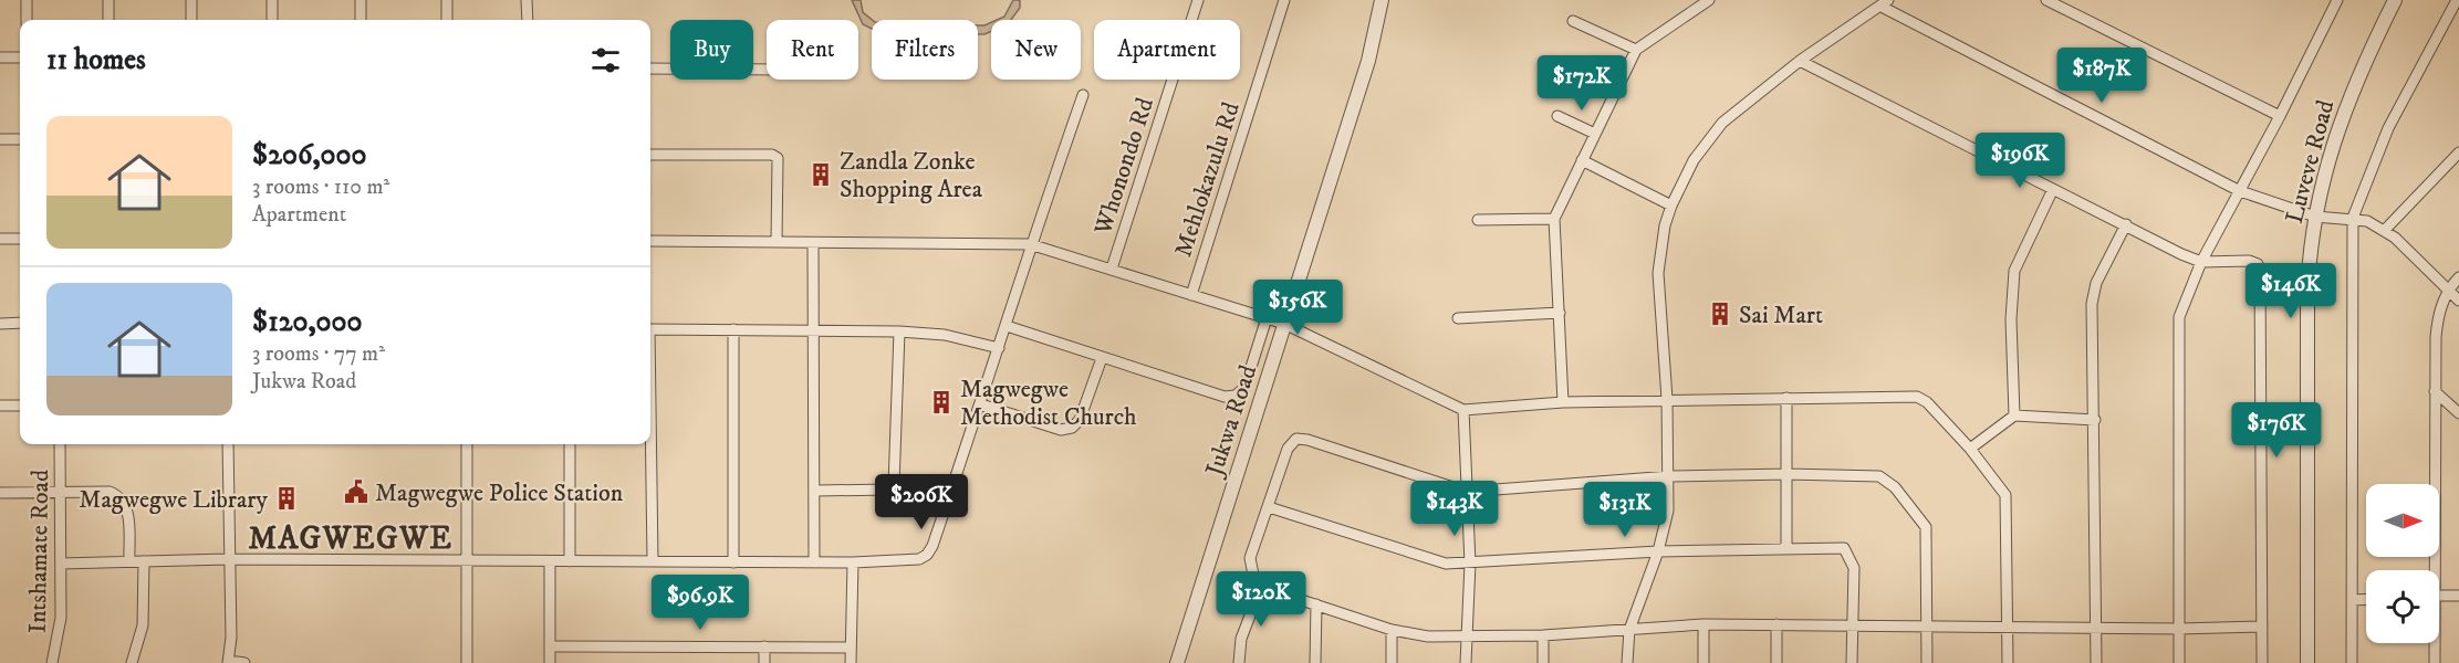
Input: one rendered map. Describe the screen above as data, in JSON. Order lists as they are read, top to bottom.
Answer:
{
  "streets": {
    "street": [
      "Luveve Road",
      "Whonondo Rd",
      "Mehlokazulu Rd",
      "Jukwa Road",
      "Intshamate Road"
    ]
  },
  "districts": ["MAGWEGWE"],
  "places": {
    "building": [
      "Zandla Zonke Shopping Area",
      "Sai Mart",
      "Magwegwe Methodist Church",
      "Magwegwe Library"
    ],
    "public building": ["Magwegwe Police Station"]
  },
  "north": "right",
  "page": {
    "chip": [
      "Buy",
      "Rent",
      "Filters",
      "New",
      "Apartment"
    ],
    "heading": "11 homes",
    "price": [
      "$187K",
      "$172K",
      "$196K",
      "$146K",
      "$156K",
      "$176K",
      "$206K",
      "$143K",
      "$131K",
      "$120K",
      "$96.9K"
    ],
    "list": [
      {
        "name": "$206,000",
        "note": "3 rooms · 110 m² · Apartment"
      },
      {
        "name": "$120,000",
        "note": "3 rooms · 77 m² · Jukwa Road"
      }
    ]
  }
}
